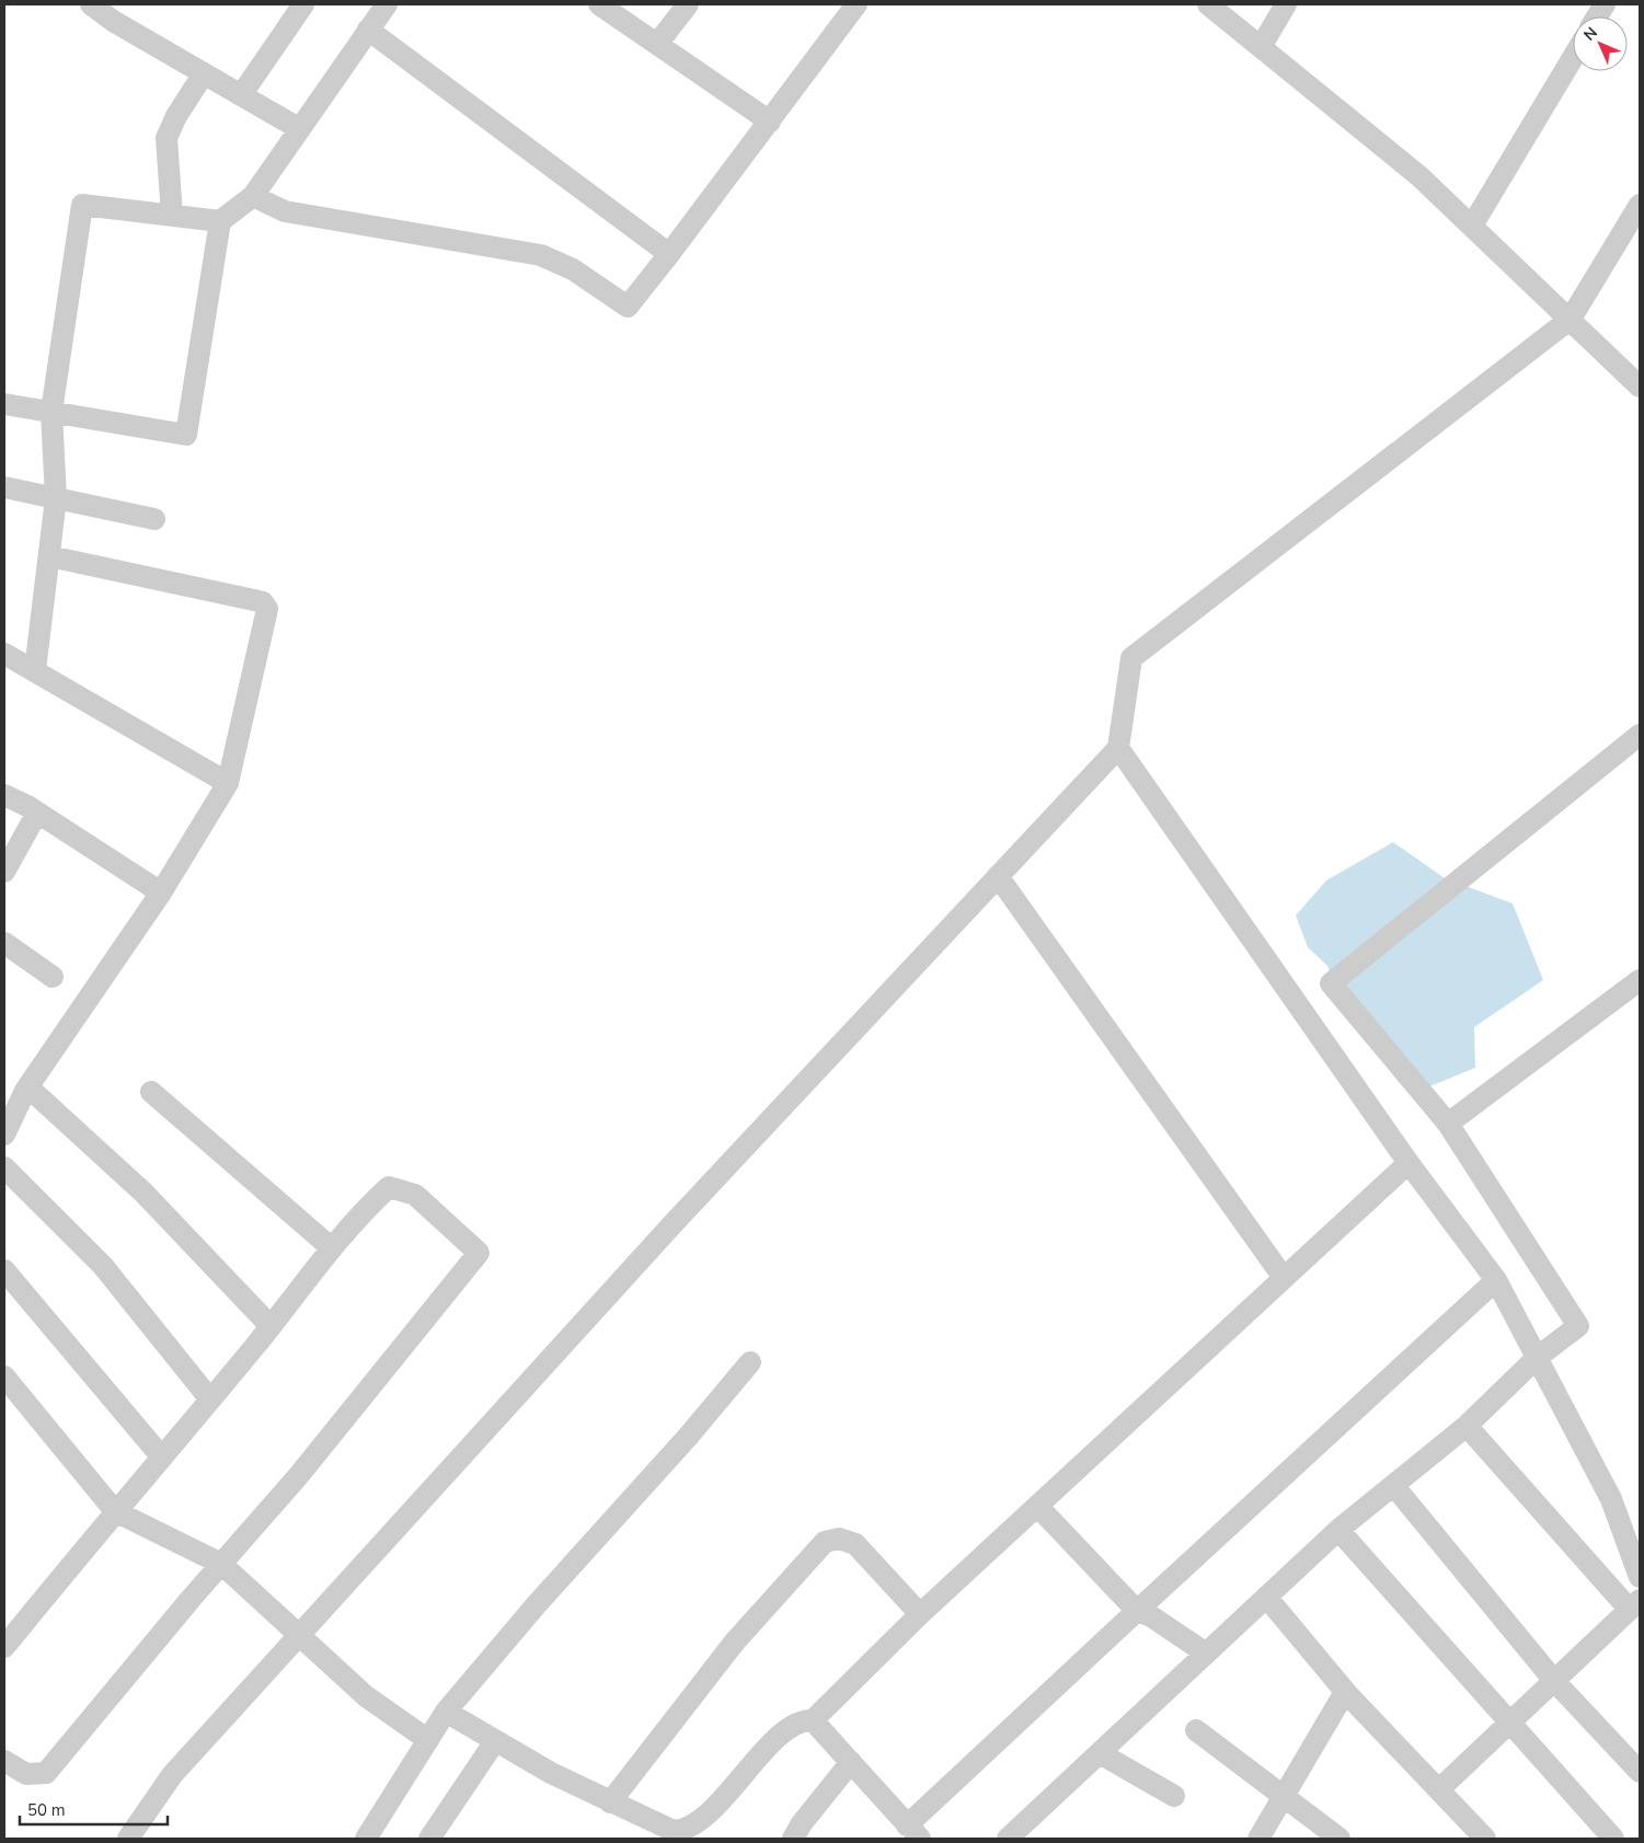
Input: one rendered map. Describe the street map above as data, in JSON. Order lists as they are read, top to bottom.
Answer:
{
  "scale_bar": "50 m",
  "north": "top left"
}
